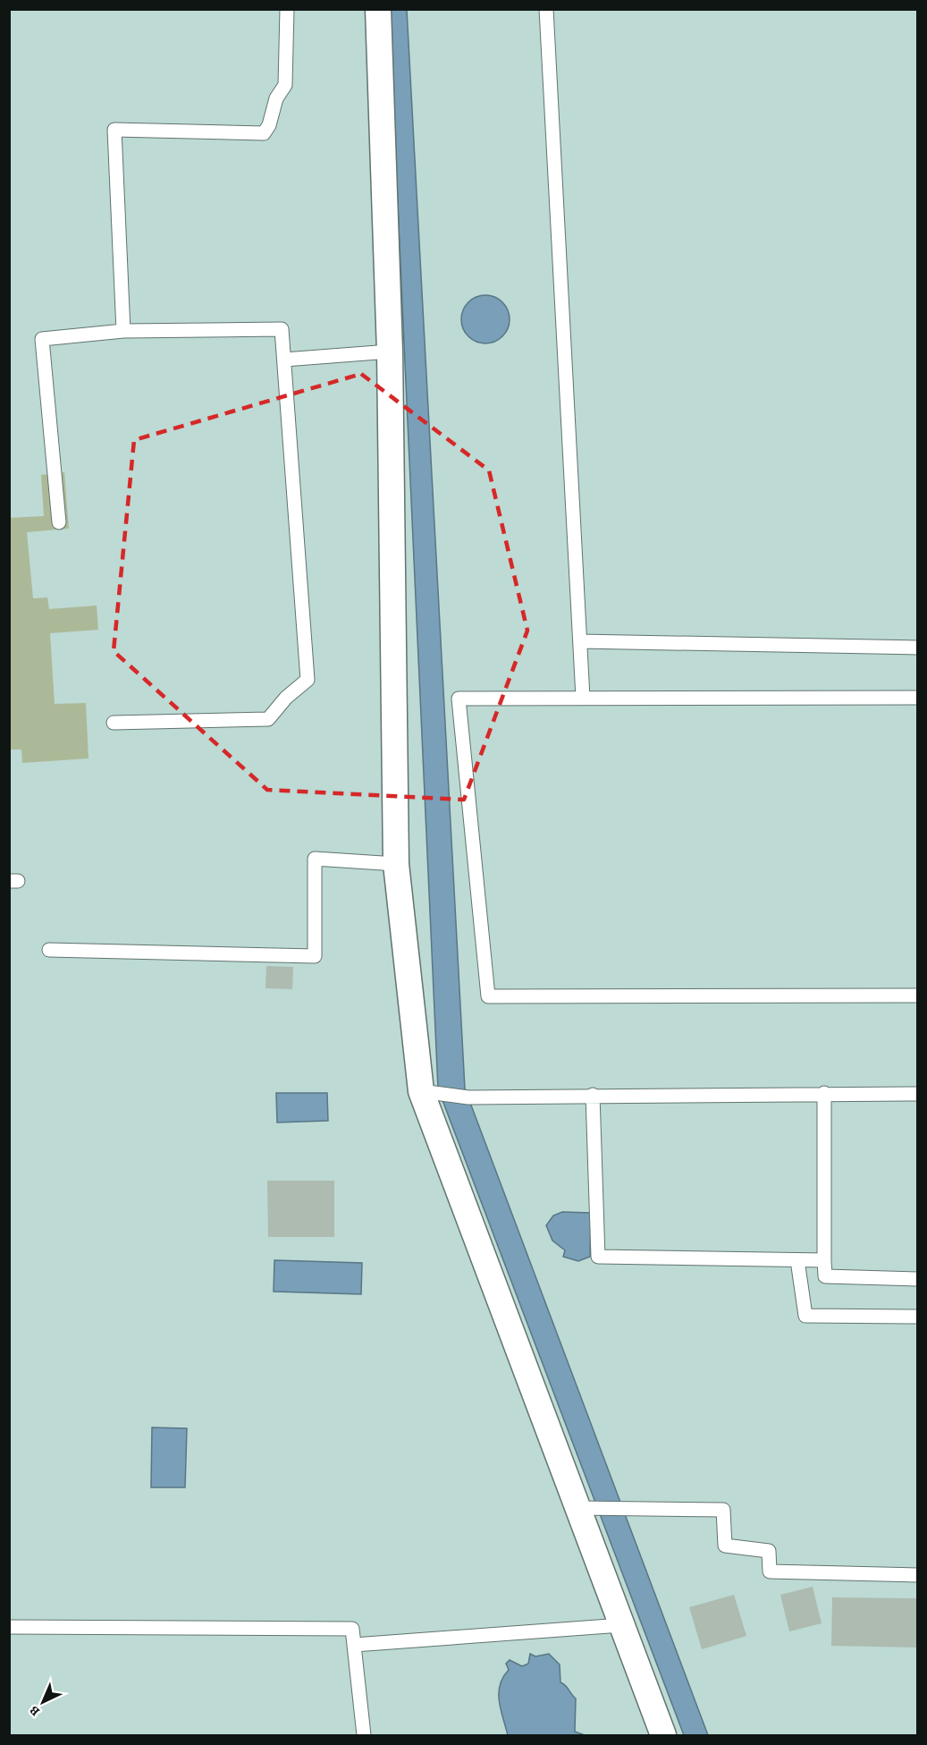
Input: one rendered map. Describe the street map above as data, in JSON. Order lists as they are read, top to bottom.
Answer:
{
  "north": "bottom left"
}
